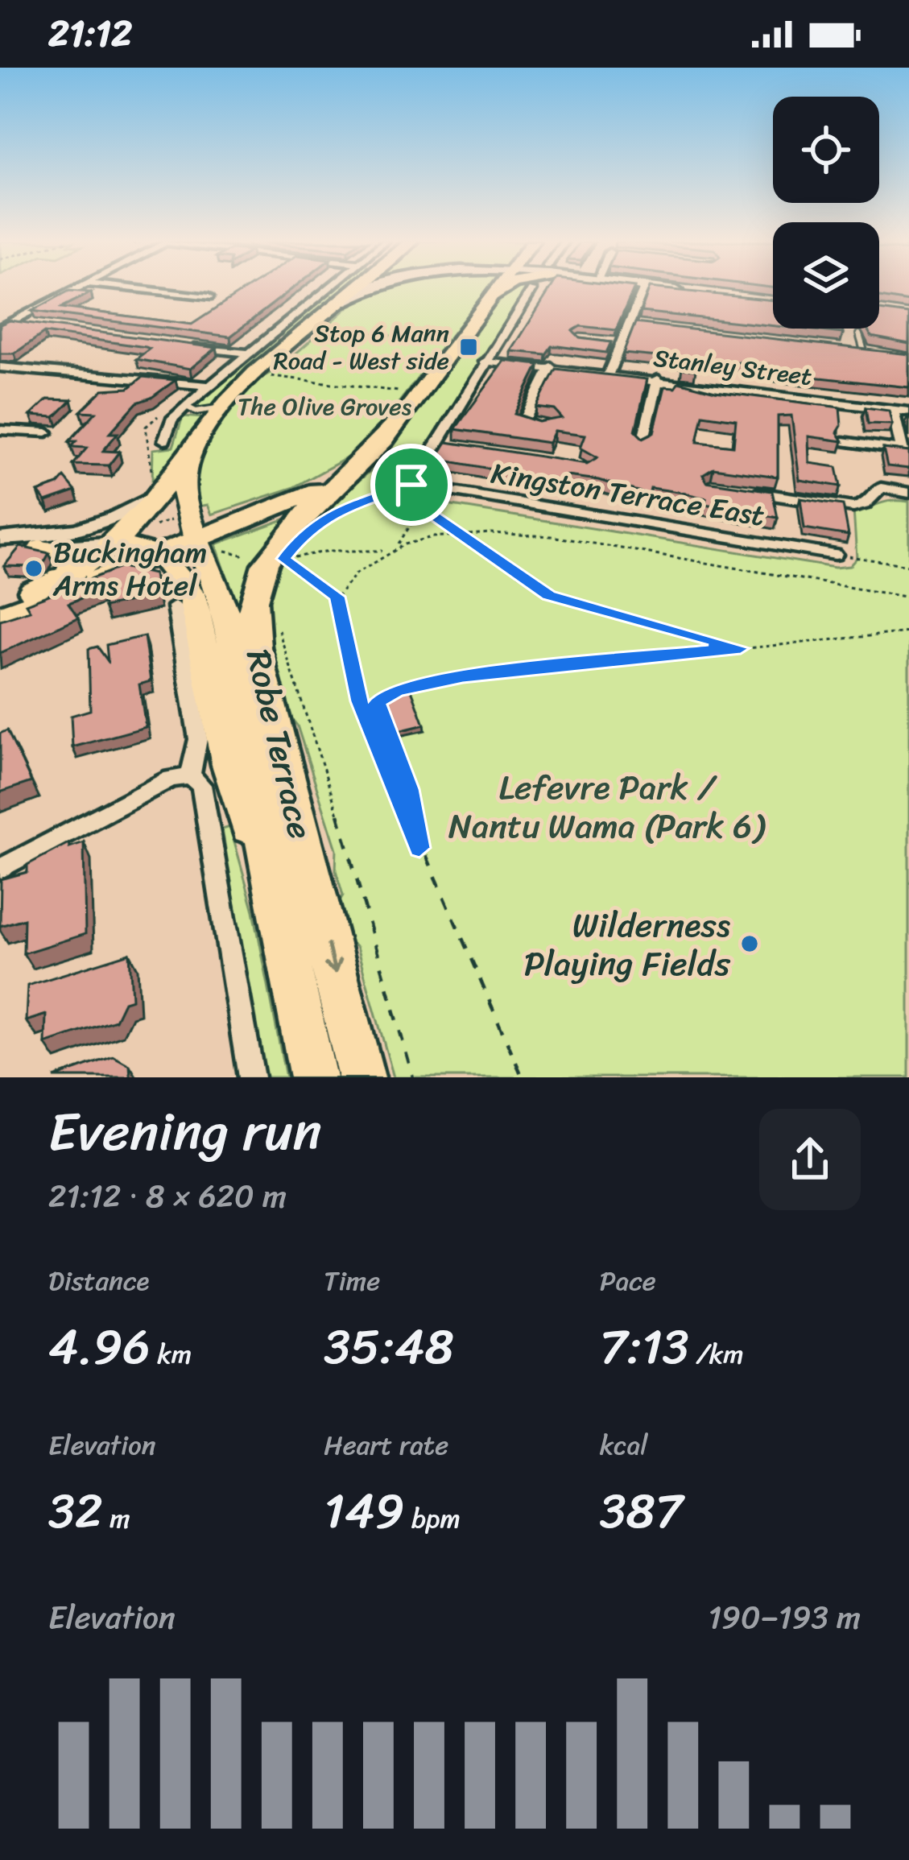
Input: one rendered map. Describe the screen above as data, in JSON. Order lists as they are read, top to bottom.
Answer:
{
  "streets": {
    "highway": ["Robe Terrace"],
    "street": ["Stanley Street", "Kingston Terrace East"]
  },
  "parks": ["The Olive Groves", "Lefevre Park / Nantu Wama (Park 6)"],
  "places": {
    "transit": ["Stop 6 Mann Road - West side"],
    "other": ["Buckingham Arms Hotel", "Wilderness Playing Fields"]
  },
  "page": {
    "status": "21:12",
    "heading": ["Evening run", "21:12 · 8 × 620 m"],
    "stats": [
      ["Distance", "4.96 km"],
      ["Time", "35:48"],
      ["Pace", "7:13 /km"],
      ["Elevation", "32 m"],
      ["Heart rate", "149 bpm"],
      ["kcal", "387"]
    ],
    "chart": ["Elevation", "190–193 m"]
  }
}
